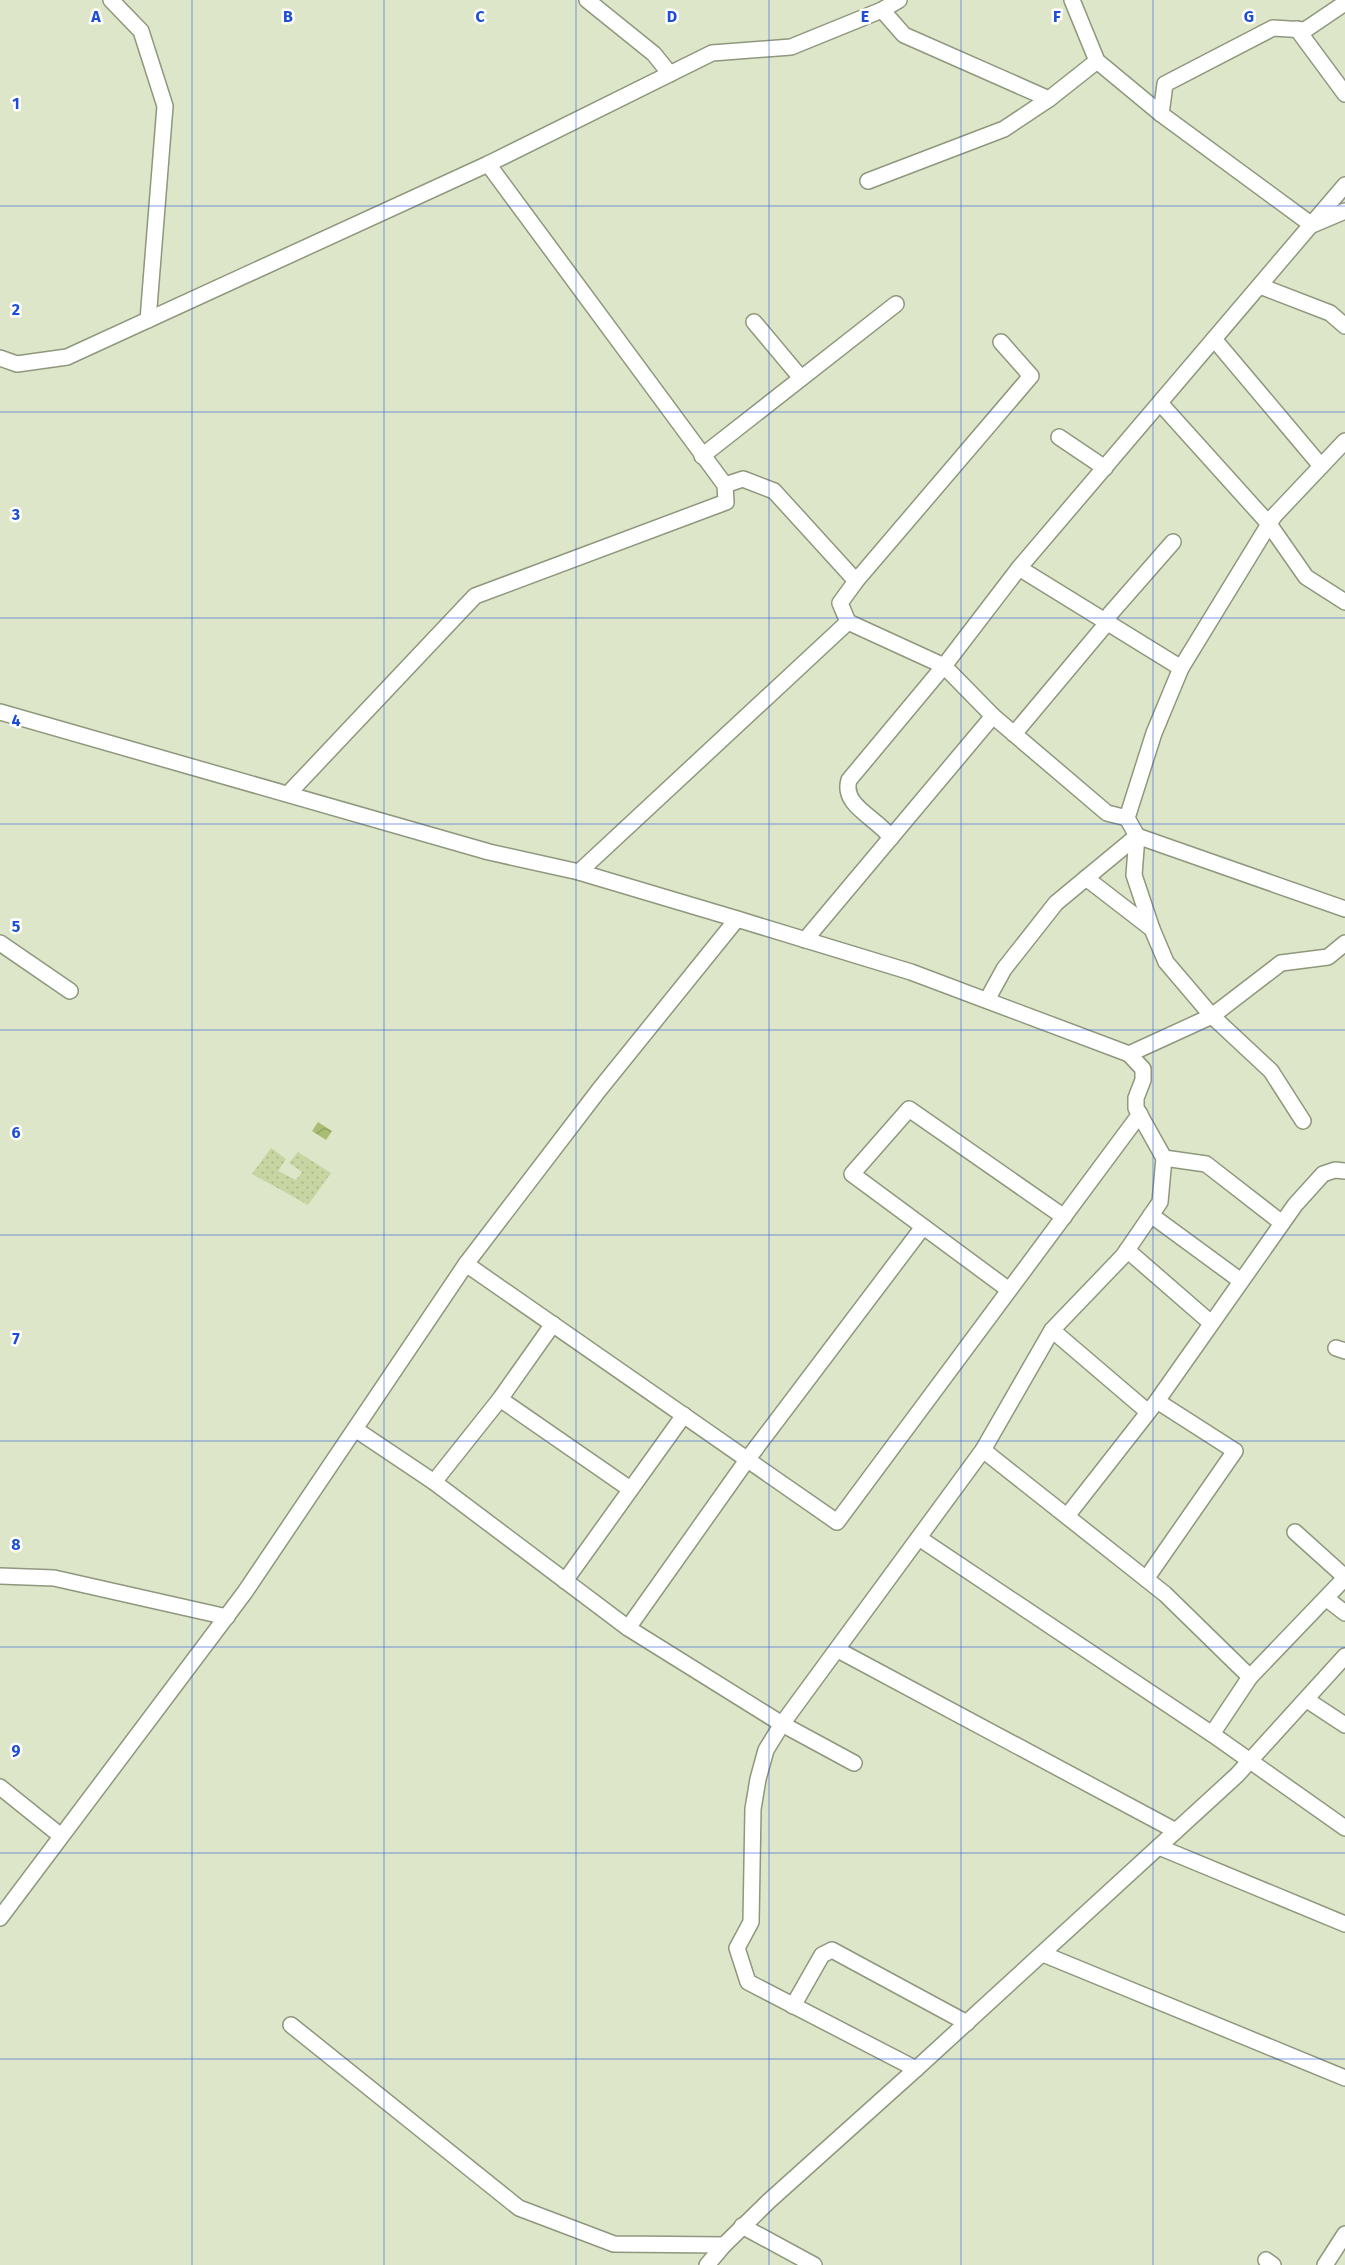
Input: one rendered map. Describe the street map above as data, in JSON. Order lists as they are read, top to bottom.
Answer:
{
  "grid": {
    "columns": [
      "A",
      "B",
      "C",
      "D",
      "E",
      "F",
      "G"
    ],
    "rows": [
      "1",
      "2",
      "3",
      "4",
      "5",
      "6",
      "7",
      "8",
      "9"
    ]
  }
}
